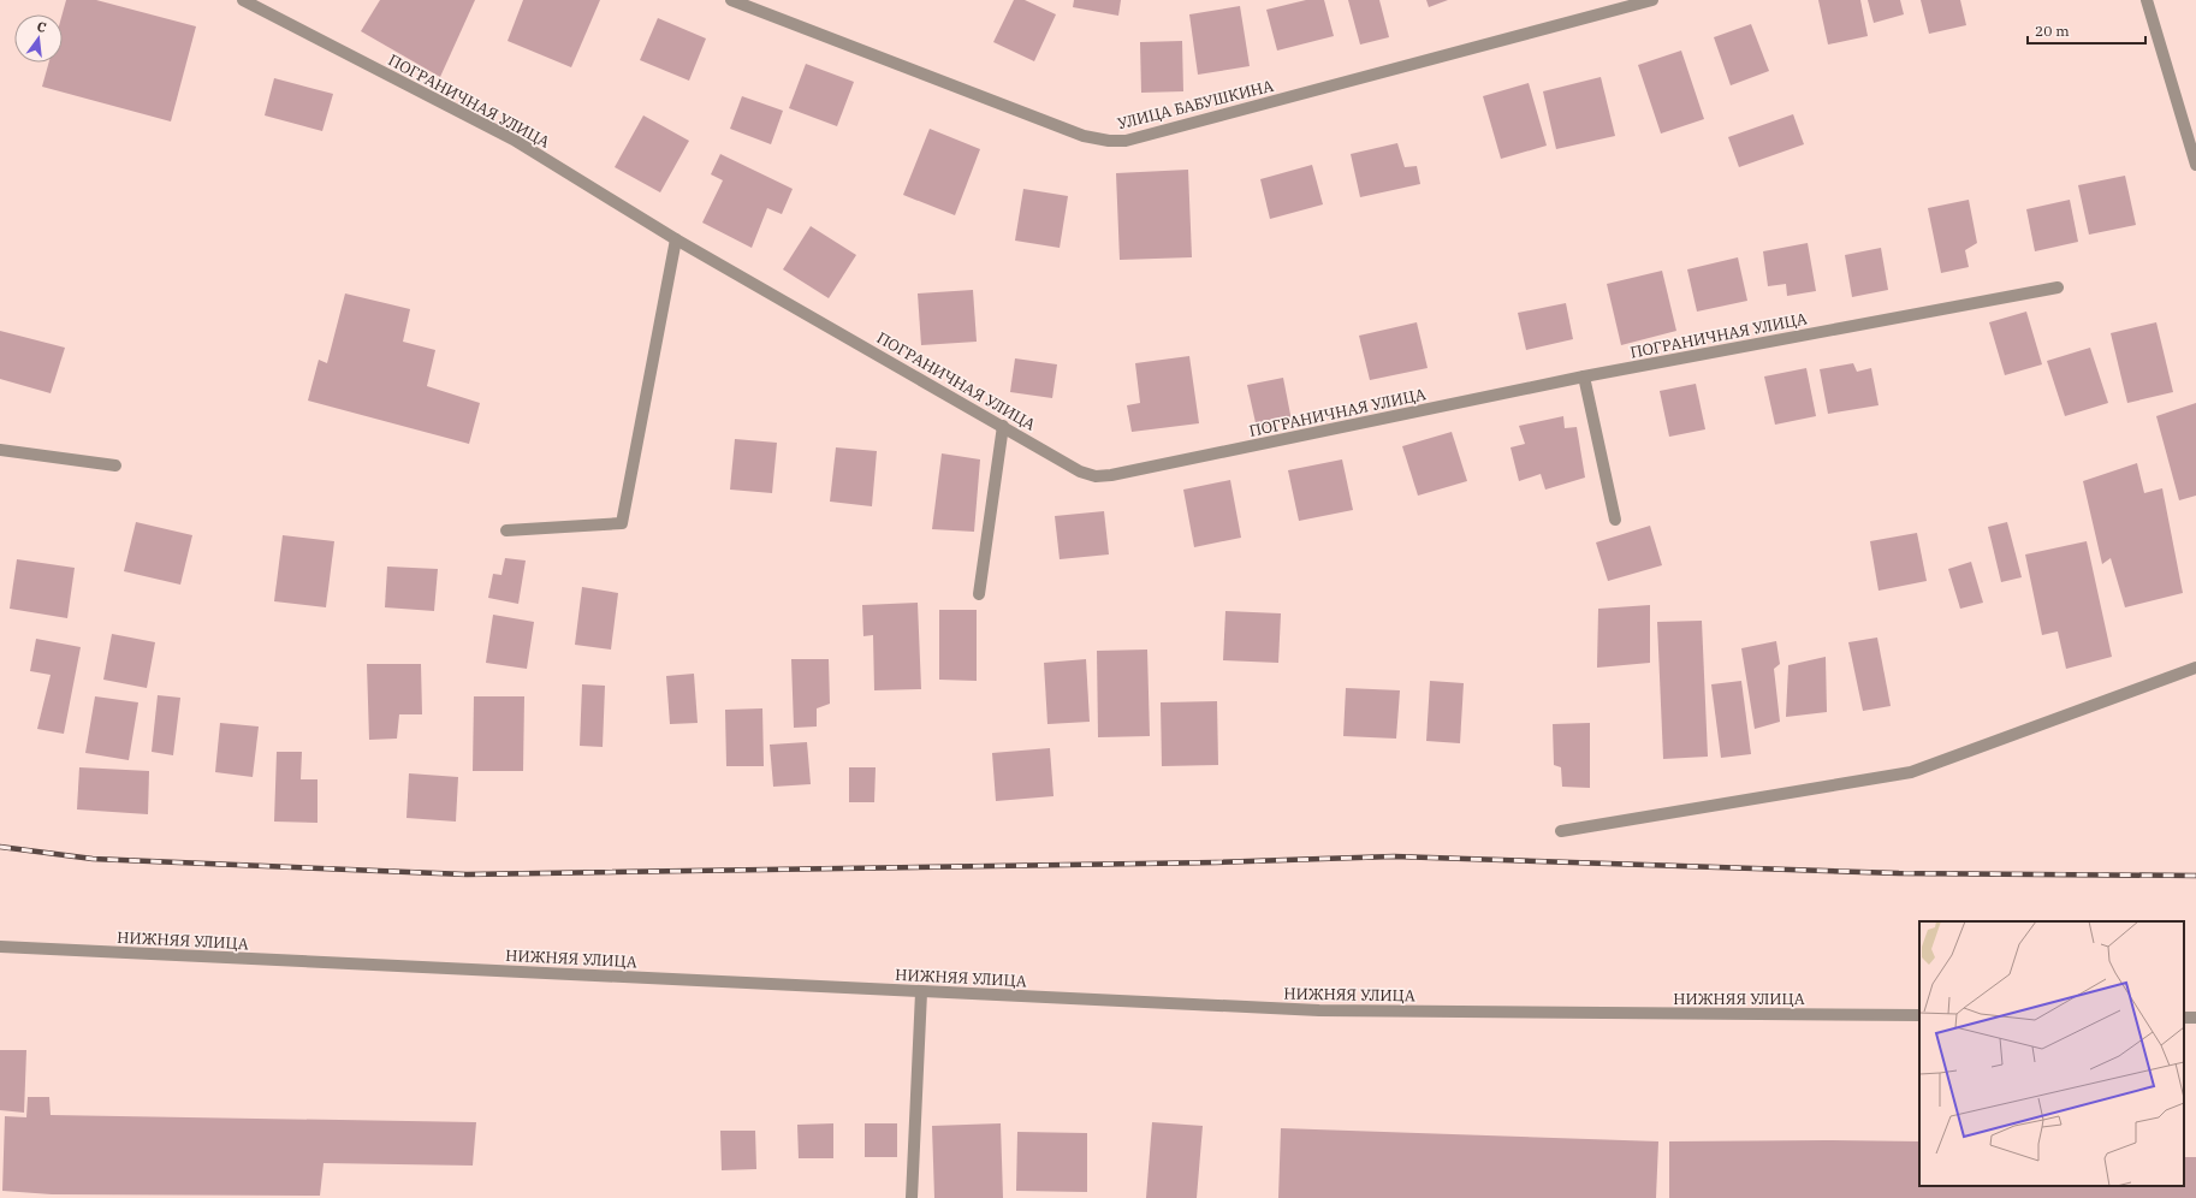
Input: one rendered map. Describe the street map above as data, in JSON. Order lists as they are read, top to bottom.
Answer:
{
  "streets": {
    "street": ["ПОГРАНИЧНАЯ УЛИЦА", "УЛИЦА БАБУШКИНА", "НИЖНЯЯ УЛИЦА"]
  },
  "scale_bar": "20 m",
  "north": "top"
}
